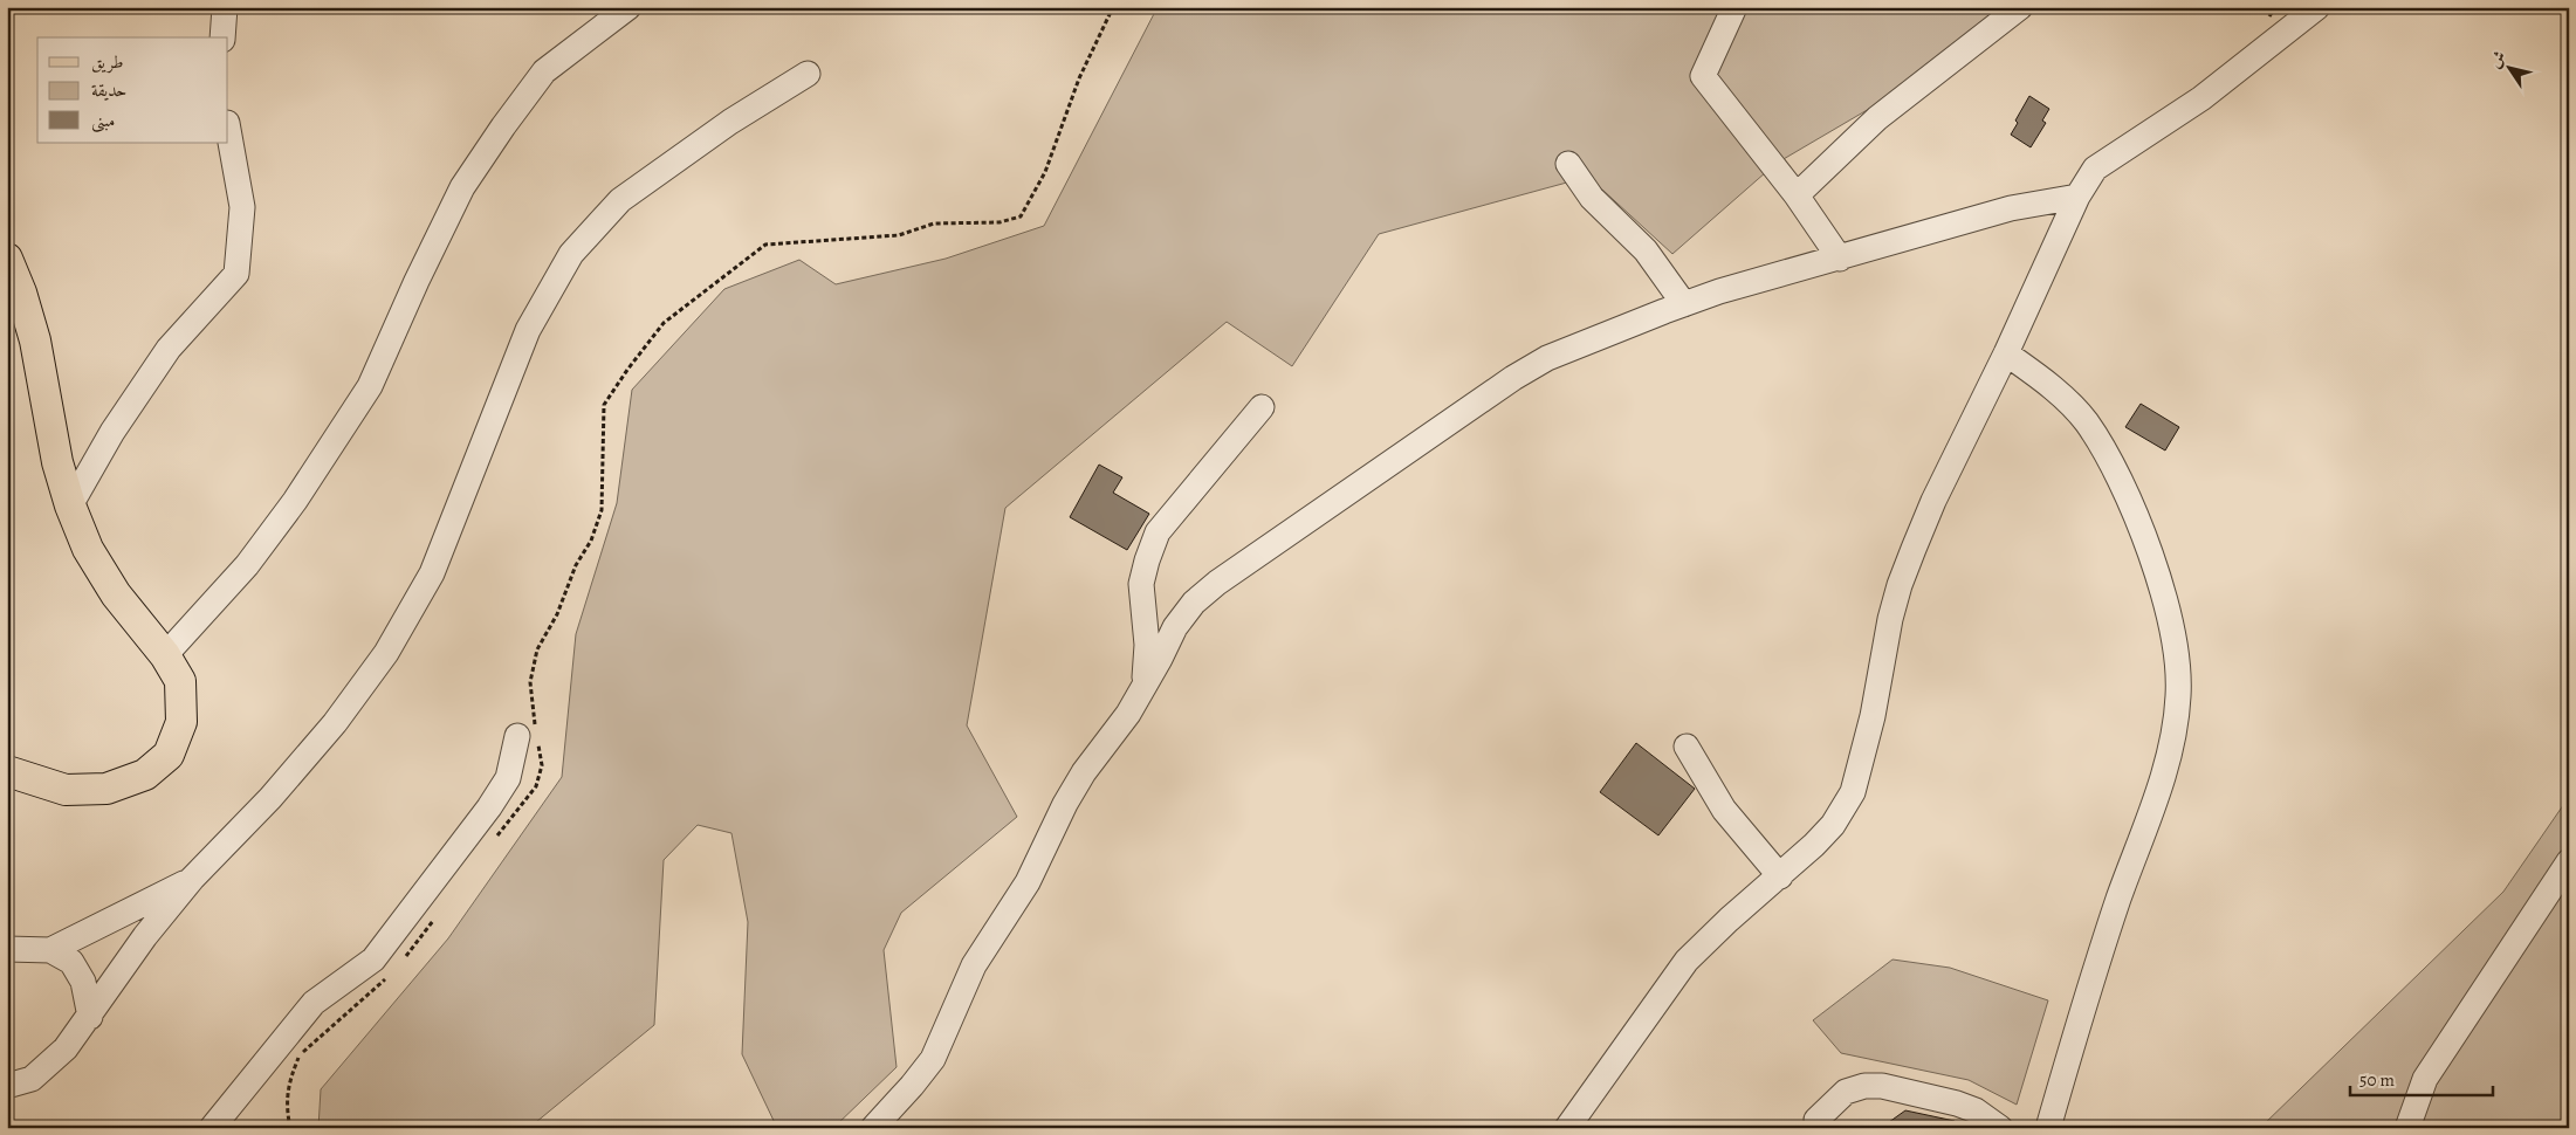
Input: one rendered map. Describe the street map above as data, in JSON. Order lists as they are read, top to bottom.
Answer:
{
  "legend": ["طريق", "حديقة", "مبنى"],
  "scale_bar": "50 m",
  "north": "top left"
}
